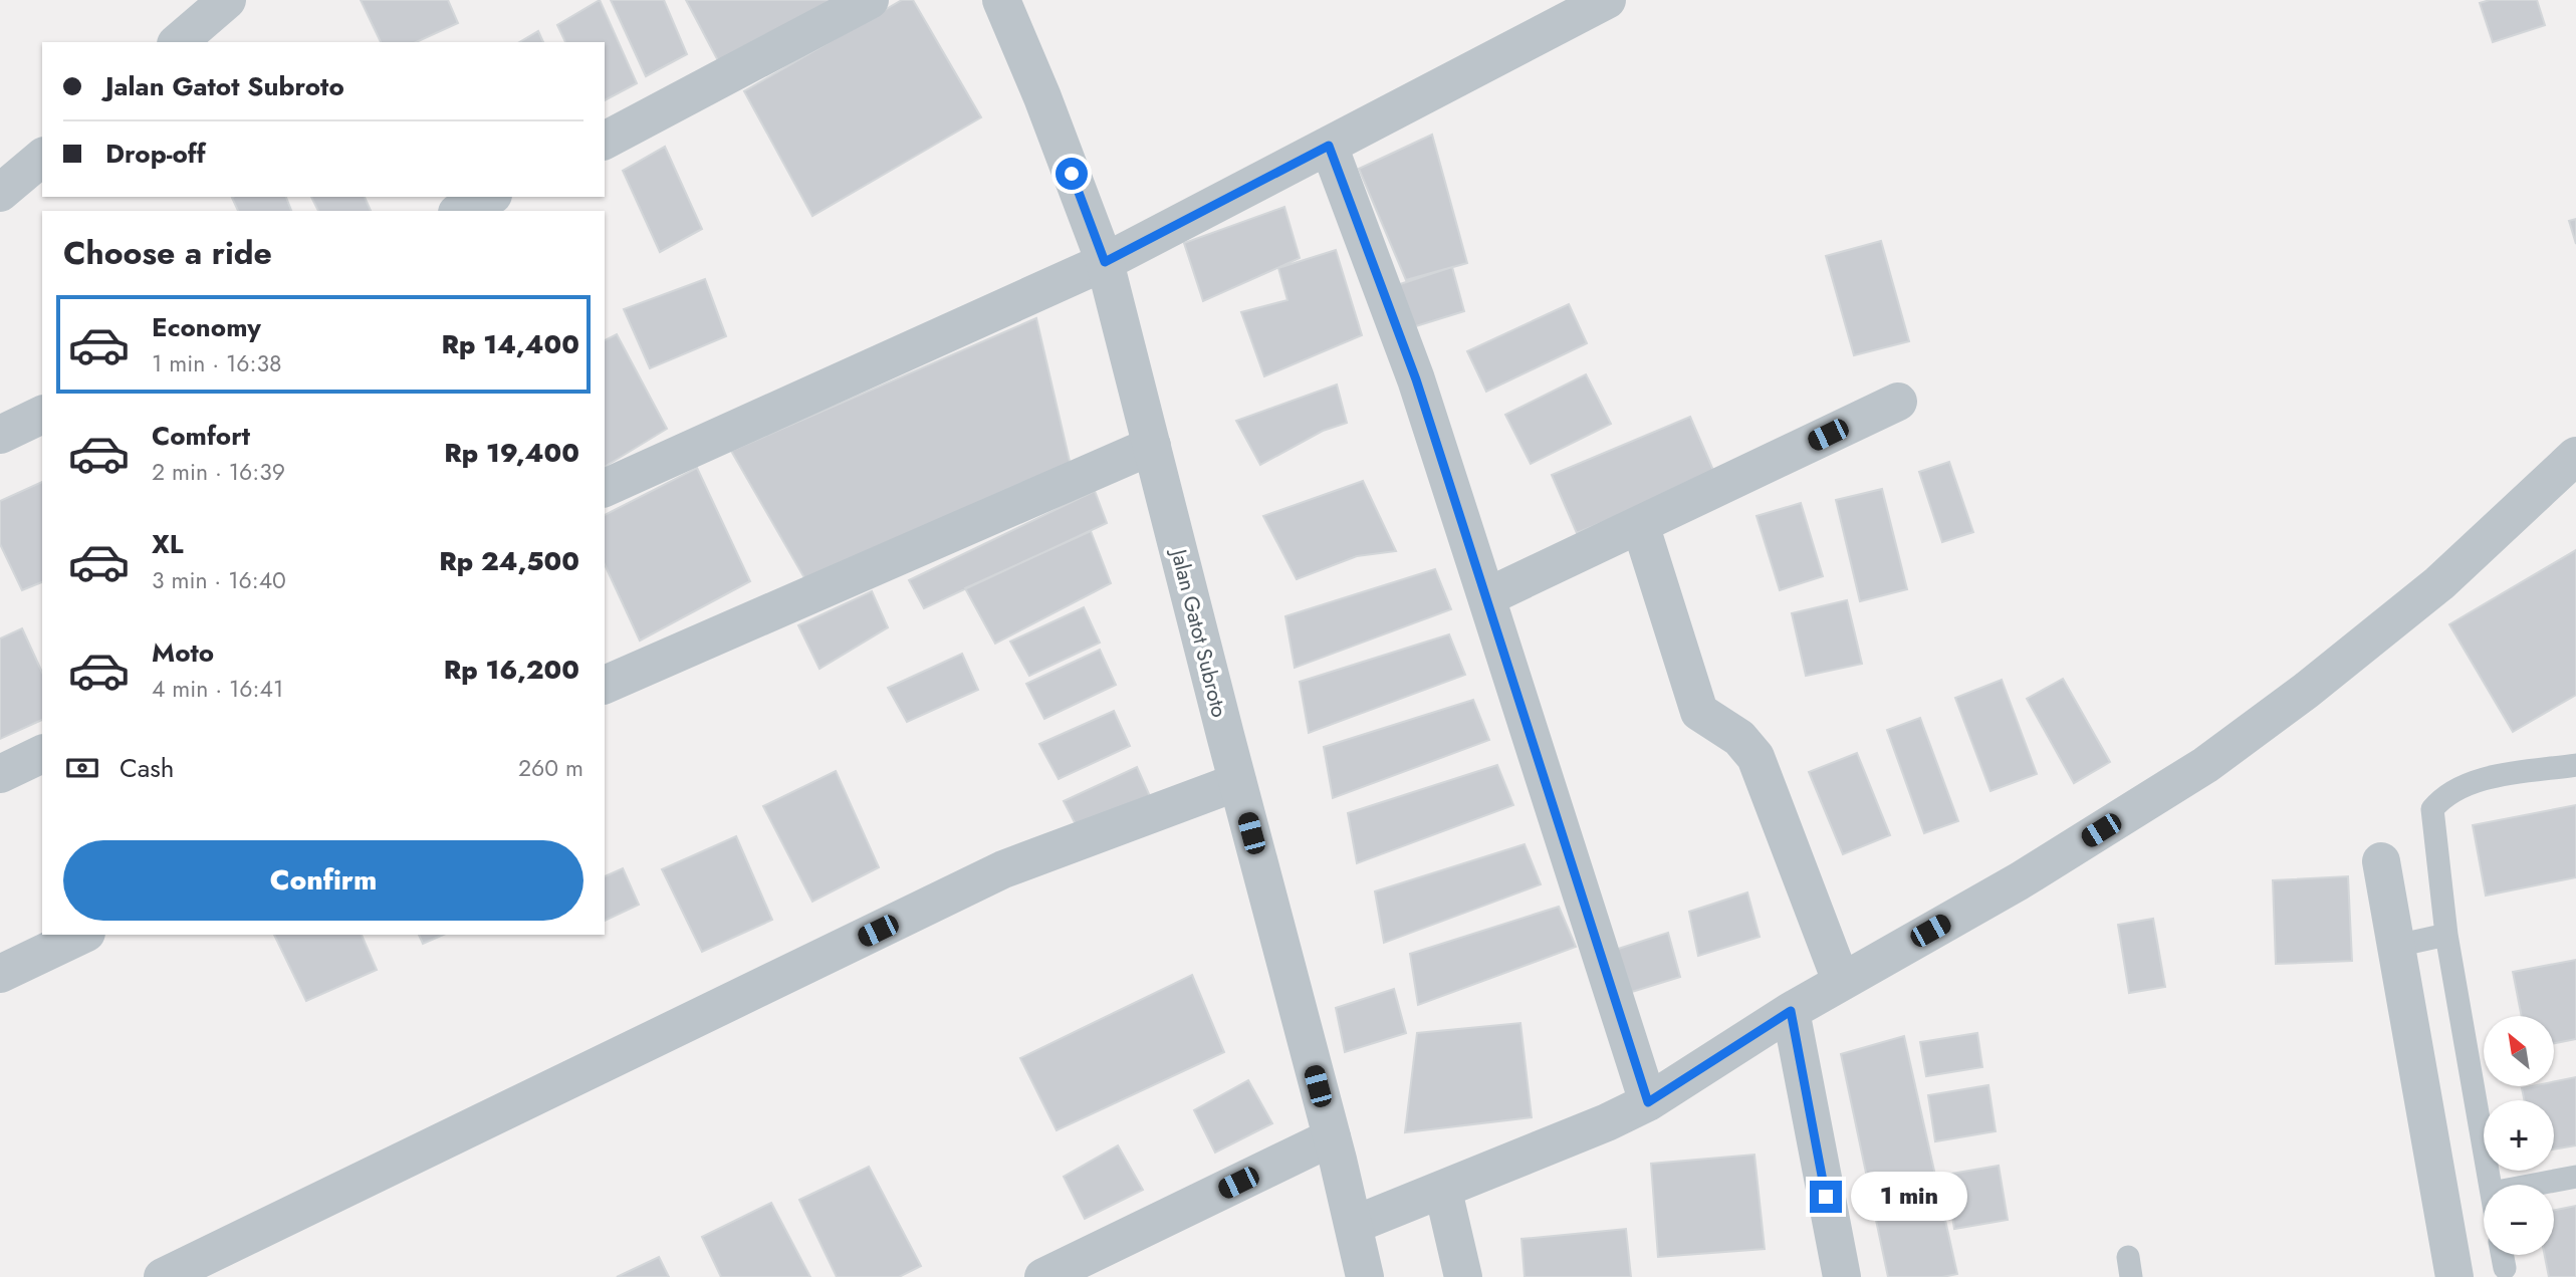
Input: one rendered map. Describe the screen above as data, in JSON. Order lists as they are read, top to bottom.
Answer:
{
  "streets": {
    "street": ["Jalan Gatot Subroto"]
  },
  "north": "top left",
  "page": {
    "banner": ["Jalan Gatot Subroto", "Drop-off"],
    "heading": "Choose a ride",
    "list": [
      {
        "name": "Economy",
        "note": "1 min · 16:38",
        "value": "Rp 14,400"
      },
      {
        "name": "Comfort",
        "note": "2 min · 16:39",
        "value": "Rp 19,400"
      },
      {
        "name": "XL",
        "note": "3 min · 16:40",
        "value": "Rp 24,500"
      },
      {
        "name": "Moto",
        "note": "4 min · 16:41",
        "value": "Rp 16,200"
      }
    ],
    "pay": ["Cash", "260 m"],
    "buttons": "Confirm",
    "map_buttons": ["+", "−"],
    "bubble": "1 min"
  }
}
